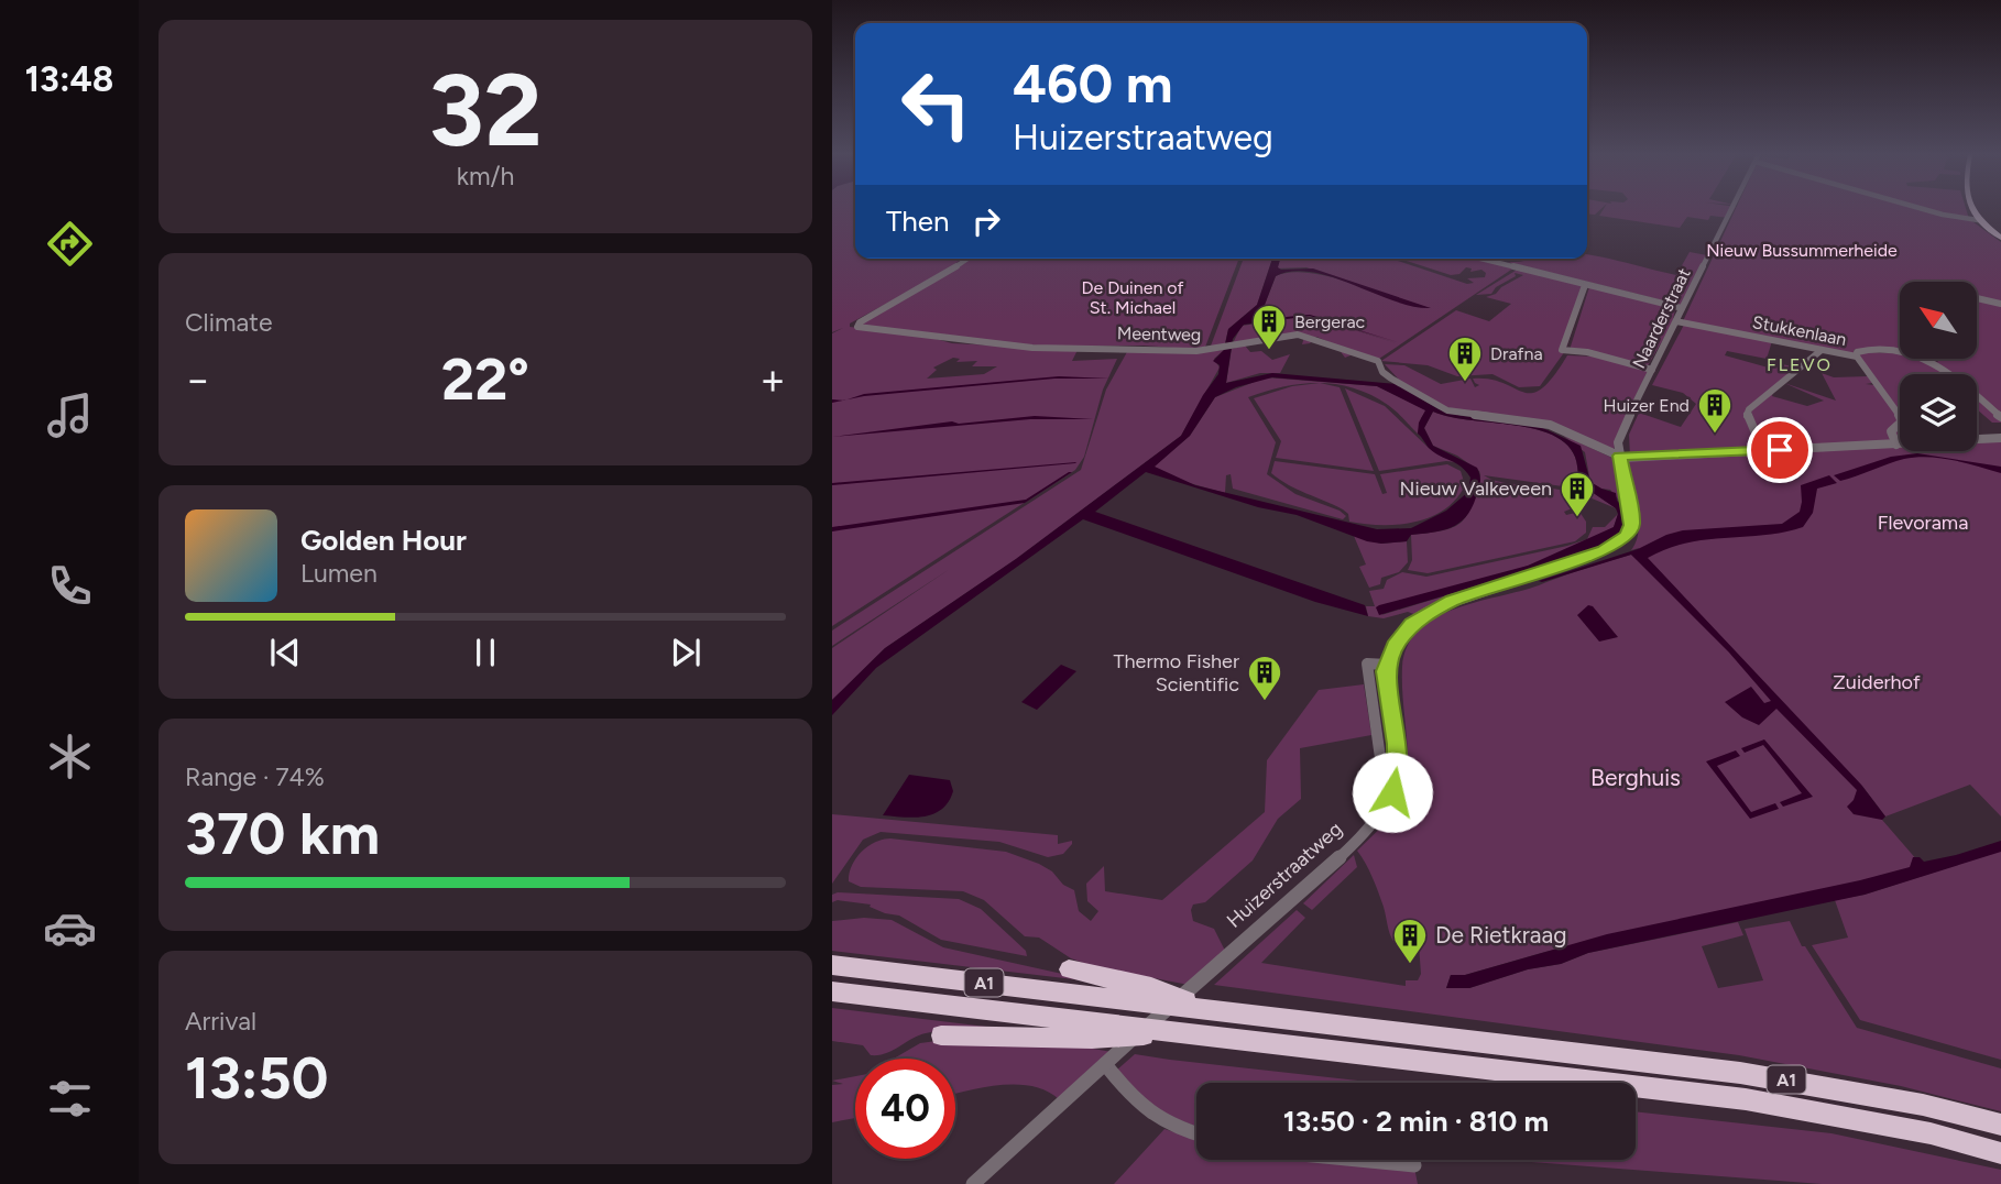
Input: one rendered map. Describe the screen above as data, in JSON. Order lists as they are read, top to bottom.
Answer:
{
  "streets": {
    "highway": ["A1"],
    "street": [
      "Naarderstraat",
      "Stukkenlaan",
      "Meentweg",
      "Huizerstraatweg"
    ]
  },
  "crossings": [
    ["Naarderstraat", "Stukkenlaan"],
    ["Naarderstraat", "Meentweg"]
  ],
  "districts": ["FLEVO"],
  "parks": [
    "Nieuw Bussummerheide",
    "De Duinen of St. Michael",
    "Flevorama",
    "Zuiderhof",
    "Berghuis"
  ],
  "places": {
    "building": [
      "Bergerac",
      "Drafna",
      "Huizer End",
      "Nieuw Valkeveen",
      "Thermo Fisher Scientific",
      "De Rietkraag"
    ]
  },
  "north": "top left",
  "page": {
    "tabs": "13:48",
    "tile": [
      ["32", "km/h"],
      "Climate",
      ["Range · 74%", "370 km"],
      ["Arrival", "13:50"]
    ],
    "turn": ["460 m", "Huizerstraatweg"],
    "then": "Then",
    "heat": ["−", "22°", "+"],
    "song": ["Golden Hour", "Lumen"],
    "limit": "40",
    "trip": "13:50 · 2 min · 810 m"
  }
}
